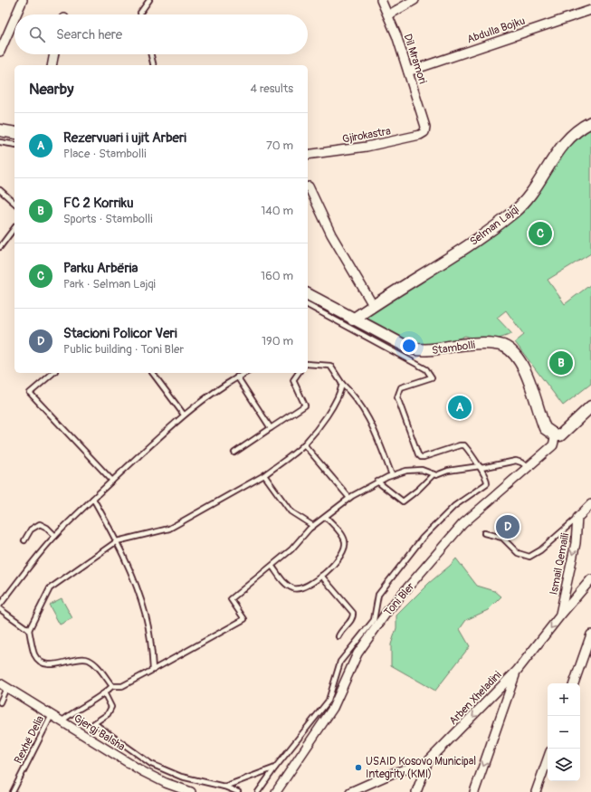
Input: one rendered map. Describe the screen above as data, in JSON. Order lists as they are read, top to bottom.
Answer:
{
  "streets": {
    "street": [
      "Abdulla Bojku",
      "Dil Mramori",
      "Gjirokastra",
      "Selman Lajqi",
      "Stambolli",
      "Ismail Qemaili",
      "Toni Bler",
      "Arben Xheladini",
      "Gjergj Balsha"
    ],
    "lane": ["Rexhë Delia"]
  },
  "crossings": [
    ["Abdulla Bojku", "Dil Mramori"],
    ["Dil Mramori", "Gjirokastra"],
    ["Selman Lajqi", "Stambolli"],
    ["Stambolli", "Toni Bler"],
    ["Ismail Qemaili", "Arben Xheladini"],
    ["Gjergj Balsha", "Rexhë Delia"]
  ],
  "one_way": ["Ismail Qemaili"],
  "places": ["USAID Kosovo Municipal Integrity (KMI)"],
  "page": {
    "search": "Search here",
    "heading": ["Nearby", "4 results"],
    "list": [
      {
        "mark": "A",
        "name": "Rezervuari i ujit Arberi",
        "note": "Place · Stambolli",
        "value": "70 m"
      },
      {
        "mark": "B",
        "name": "FC 2 Korriku",
        "note": "Sports · Stambolli",
        "value": "140 m"
      },
      {
        "mark": "C",
        "name": "Parku Arbëria",
        "note": "Park · Selman Lajqi",
        "value": "160 m"
      },
      {
        "mark": "D",
        "name": "Stacioni Policor Veri",
        "note": "Public building · Toni Bler",
        "value": "190 m"
      }
    ],
    "pins": [
      "C",
      "B",
      "A",
      "D"
    ],
    "map_buttons": ["+", "−"]
  }
}
